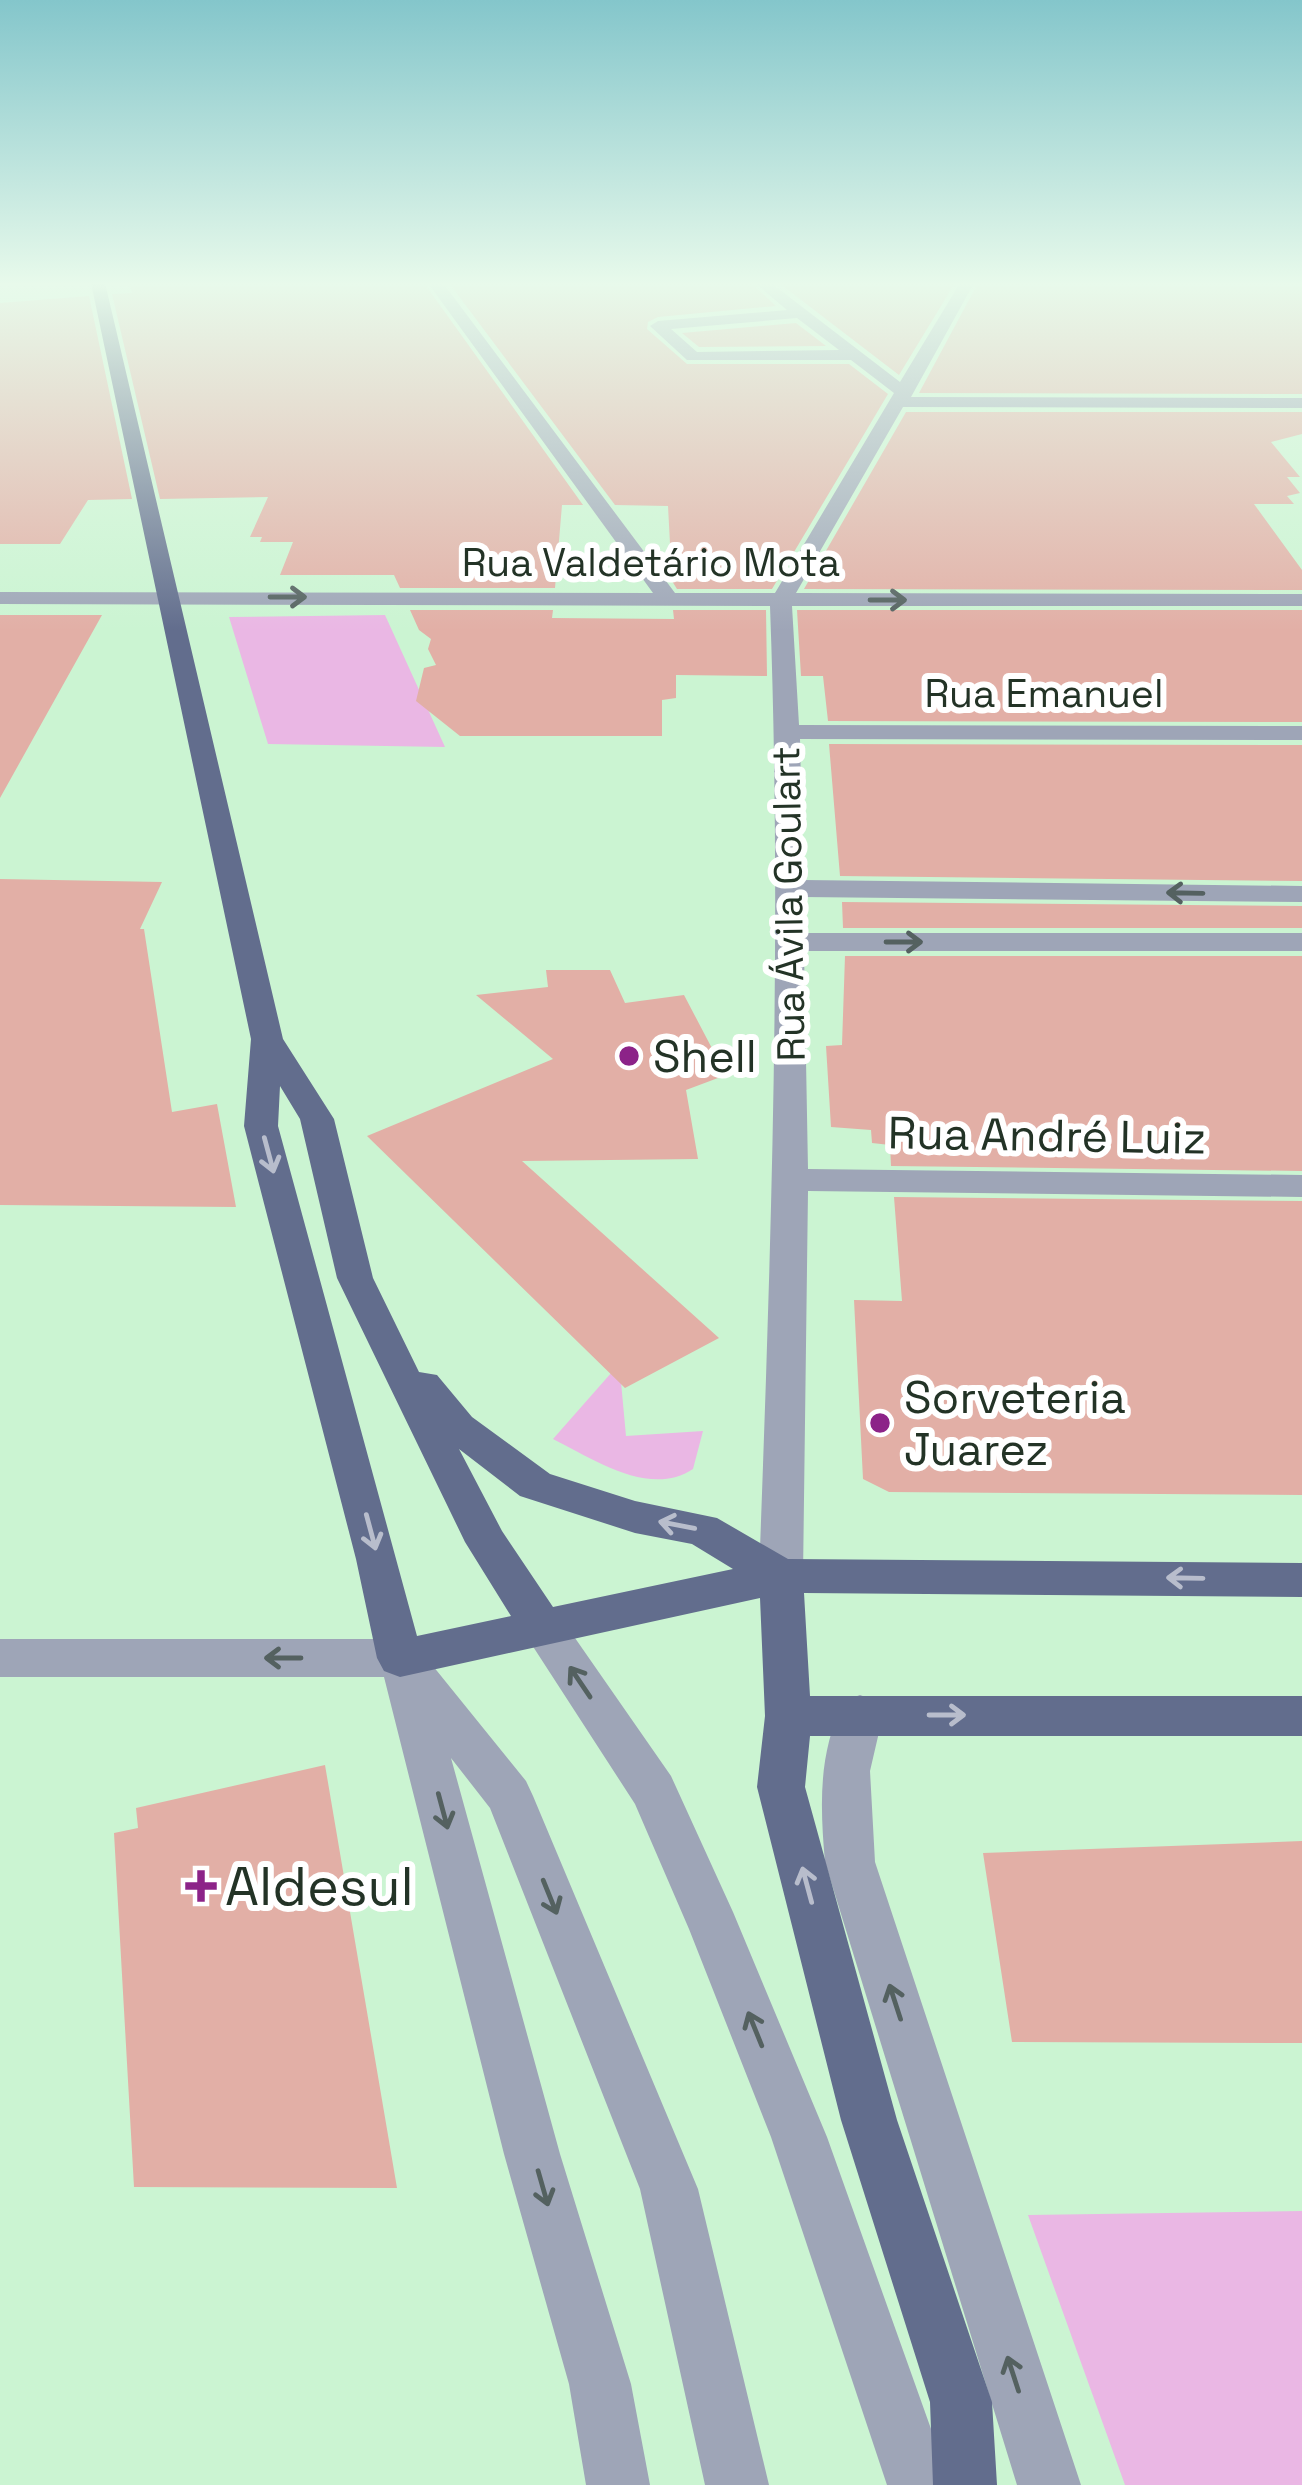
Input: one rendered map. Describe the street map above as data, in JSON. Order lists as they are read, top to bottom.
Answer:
{
  "streets": {
    "street": [
      "Rua Valdetário Mota",
      "Rua Emanuel",
      "Rua Ávila Goulart",
      "Rua André Luiz"
    ]
  },
  "crossings": [
    ["Rua Valdetário Mota", "Rua Ávila Goulart"],
    ["Rua Emanuel", "Rua Ávila Goulart"],
    ["Rua Ávila Goulart", "Rua André Luiz"]
  ],
  "places": {
    "other": ["Shell", "Sorveteria Juarez"],
    "health": ["Aldesul"]
  }
}
